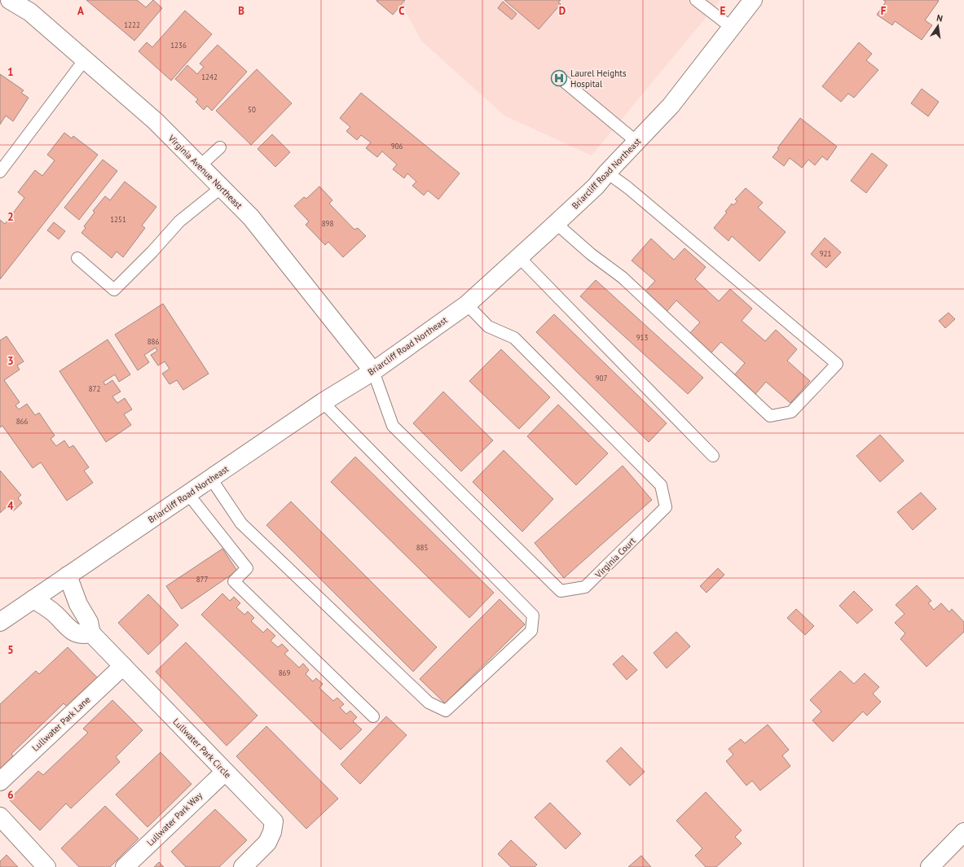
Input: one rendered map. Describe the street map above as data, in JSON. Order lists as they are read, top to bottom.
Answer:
{
  "streets": {
    "street": [
      "Virginia Avenue Northeast",
      "Briarcliff Road Northeast",
      "Lullwater Park Lane",
      "Lullwater Park Circle",
      "Lullwater Park Way"
    ],
    "lane": ["Virginia Court"]
  },
  "crossings": [
    ["Virginia Avenue Northeast", "Briarcliff Road Northeast"],
    ["Virginia Avenue Northeast", "Virginia Court"],
    ["Briarcliff Road Northeast", "Virginia Court"],
    ["Briarcliff Road Northeast", "Lullwater Park Circle"],
    ["Lullwater Park Lane", "Lullwater Park Circle"],
    ["Lullwater Park Circle", "Lullwater Park Way"]
  ],
  "places": {
    "hospital": ["Laurel Heights Hospital"]
  },
  "house_numbers": [
    "1222",
    "1236",
    "1242",
    "50",
    "906",
    "1251",
    "898",
    "921",
    "913",
    "886",
    "907",
    "872",
    "866",
    "885",
    "877",
    "869"
  ],
  "north": "top",
  "grid": {
    "columns": [
      "A",
      "B",
      "C",
      "D",
      "E",
      "F"
    ],
    "rows": [
      "1",
      "2",
      "3",
      "4",
      "5",
      "6"
    ]
  }
}
